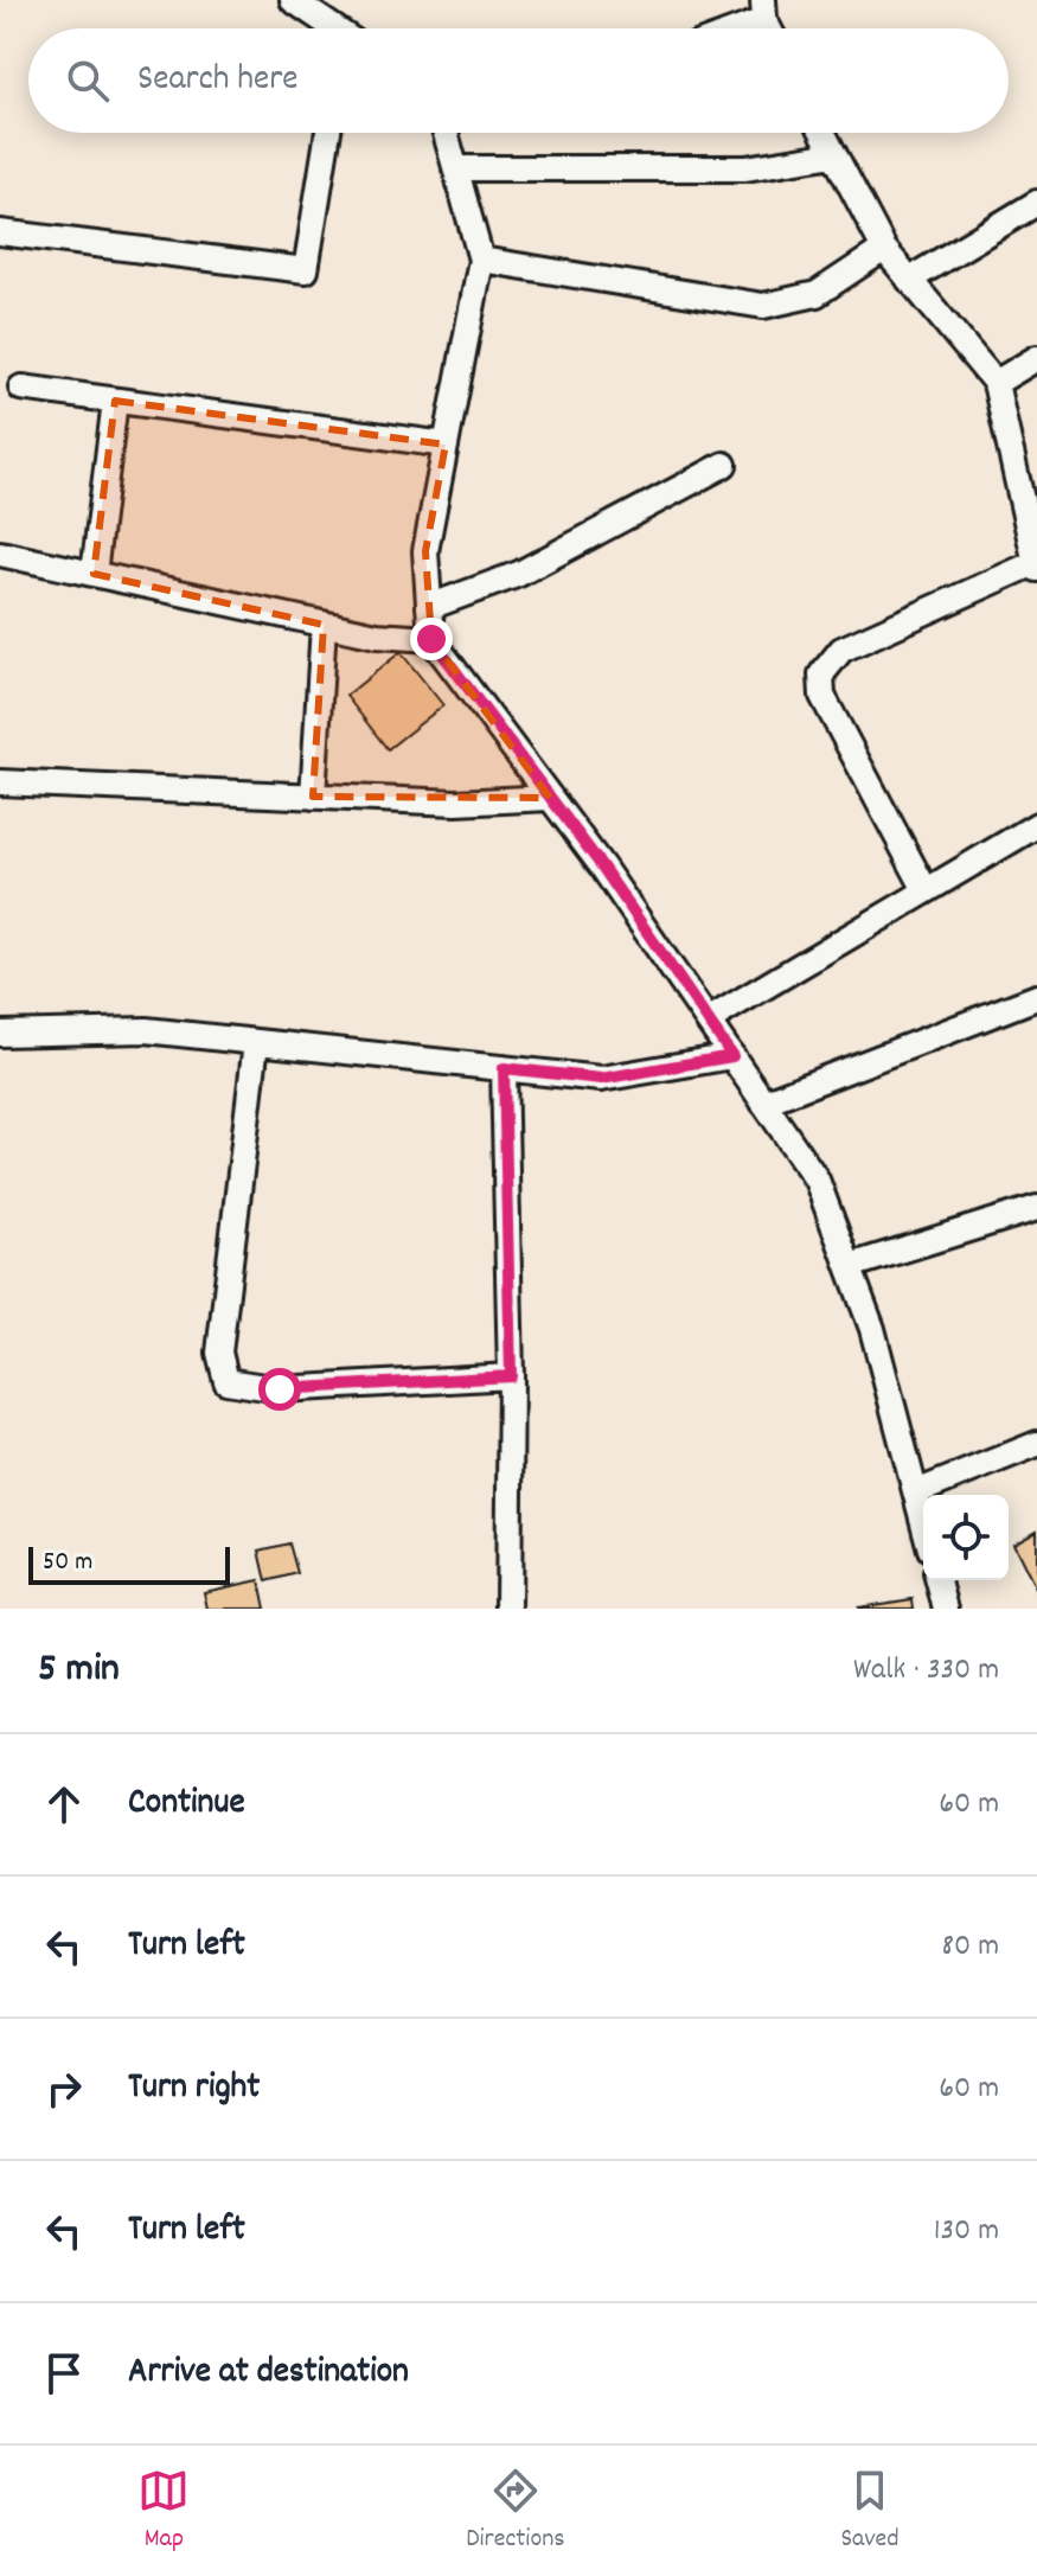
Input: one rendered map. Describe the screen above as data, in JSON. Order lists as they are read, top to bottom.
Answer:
{
  "scale_bar": "50 m",
  "page": {
    "search": "Search here",
    "scale": "50 m",
    "heading": ["5 min", "Walk · 330 m"],
    "list": [
      ["Continue", "60 m"],
      ["Turn left", "80 m"],
      ["Turn right", "60 m"],
      ["Turn left", "130 m"],
      "Arrive at destination"
    ],
    "nav": ["Map", "Directions", "Saved"]
  }
}
